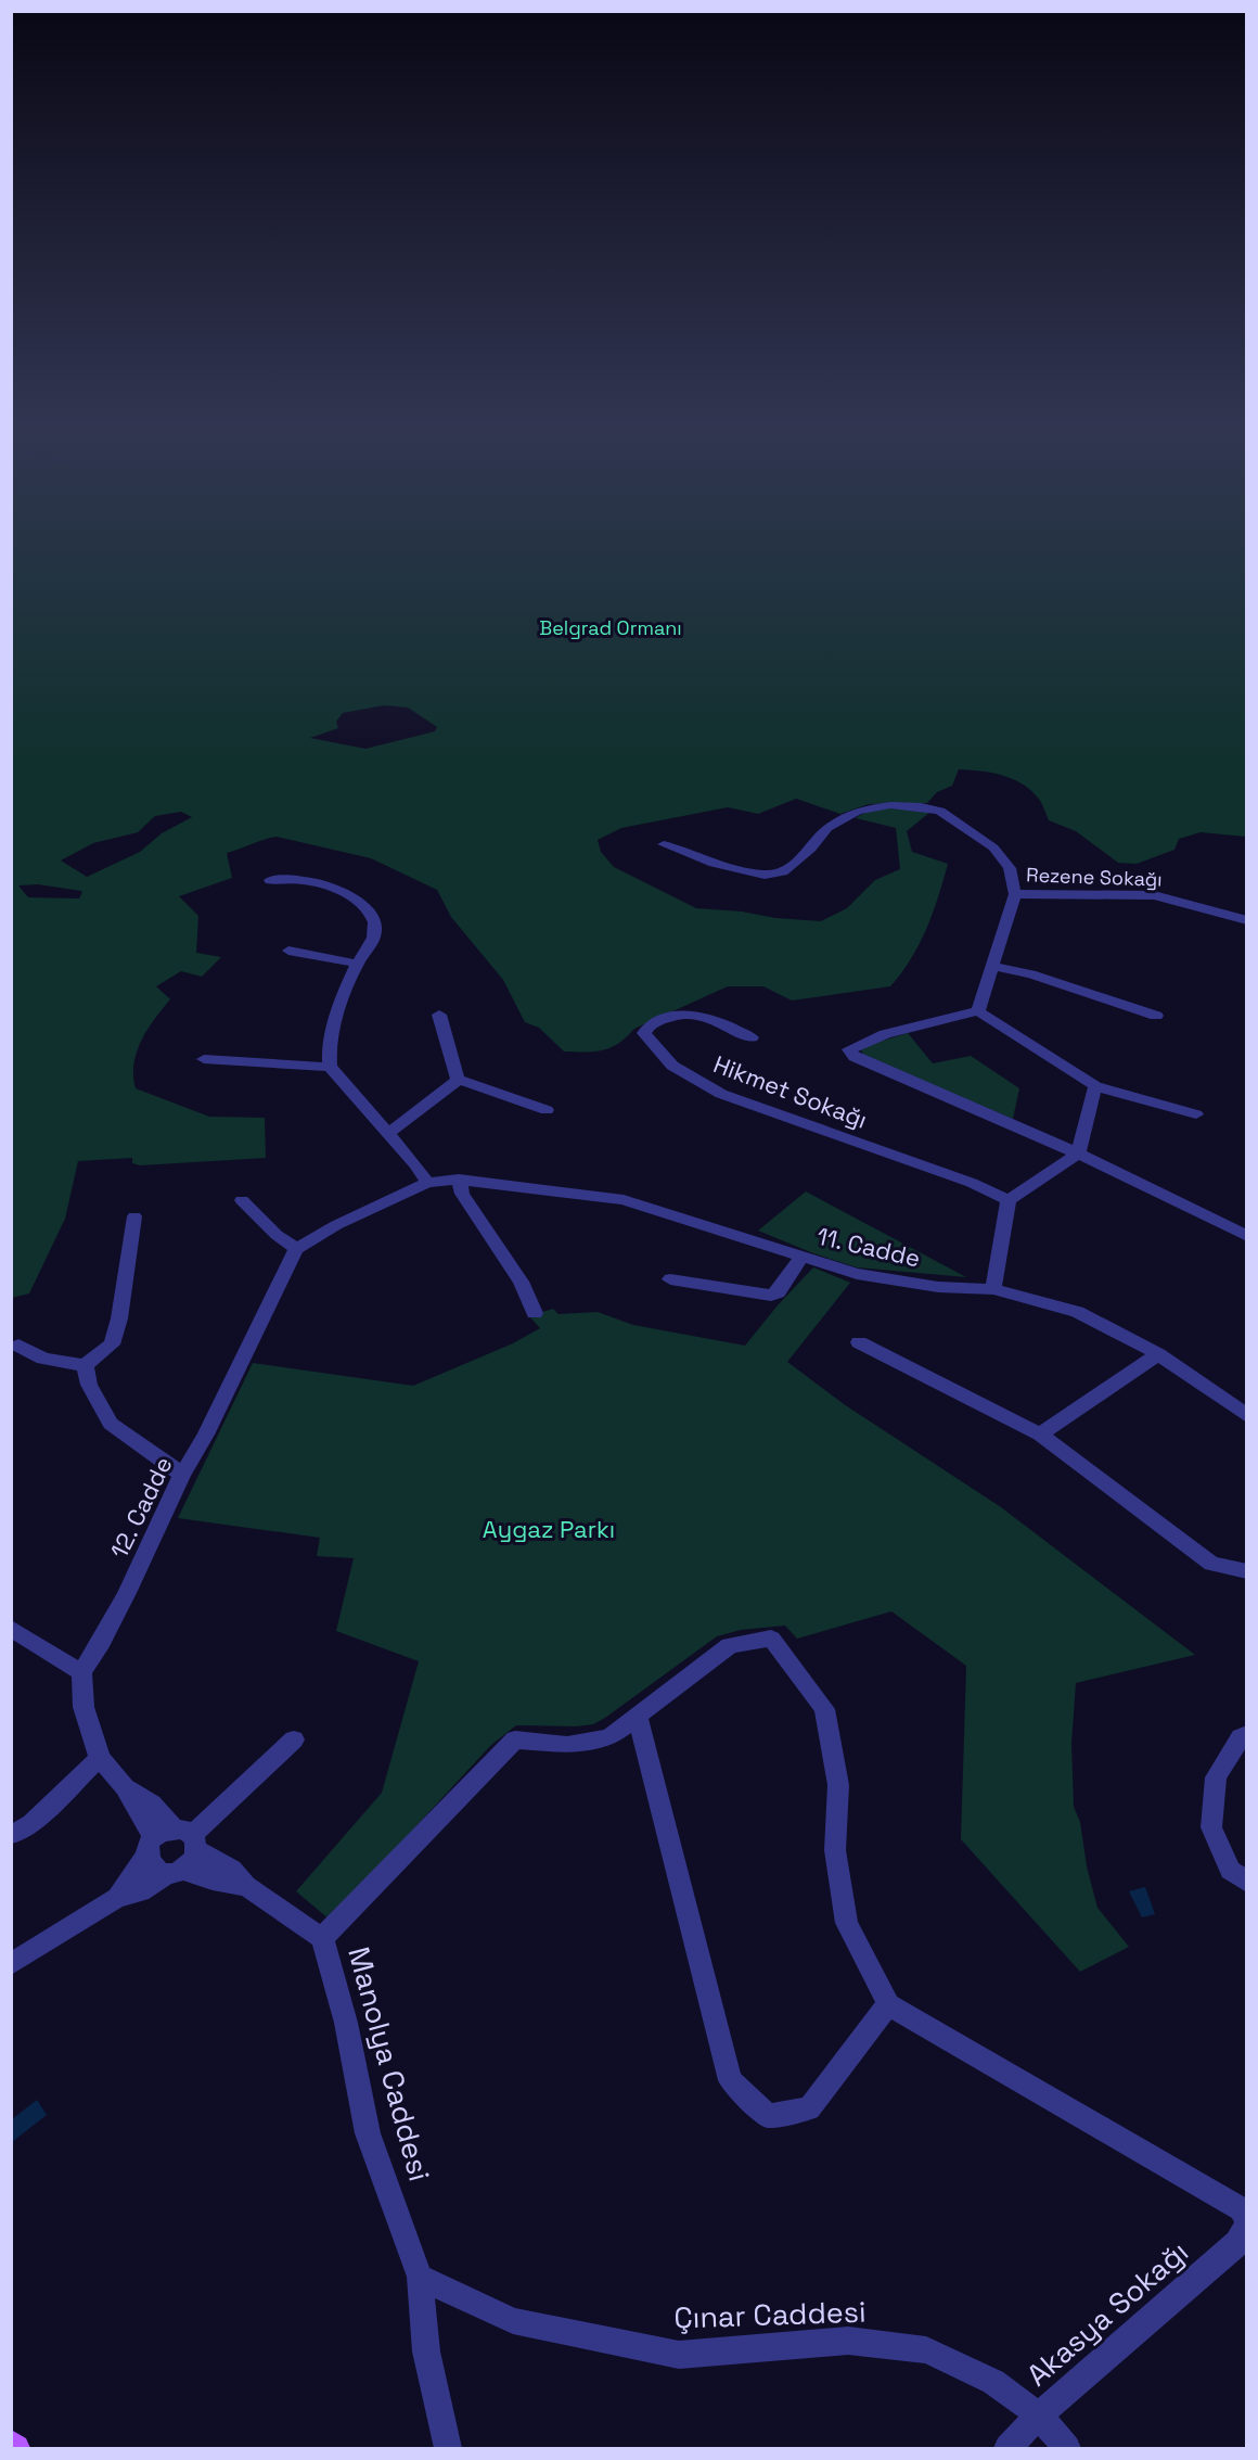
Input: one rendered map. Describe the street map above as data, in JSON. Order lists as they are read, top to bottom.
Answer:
{
  "streets": {
    "street": [
      "Rezene Sokağı",
      "Hikmet Sokağı",
      "11. Cadde",
      "12. Cadde",
      "Manolya Caddesi",
      "Akasya Sokağı",
      "Çınar Caddesi"
    ]
  },
  "crossings": [
    ["11. Cadde", "12. Cadde"],
    ["Manolya Caddesi", "Çınar Caddesi"],
    ["Akasya Sokağı", "Çınar Caddesi"]
  ],
  "parks": ["Belgrad Ormanı", "Aygaz Parkı"]
}
